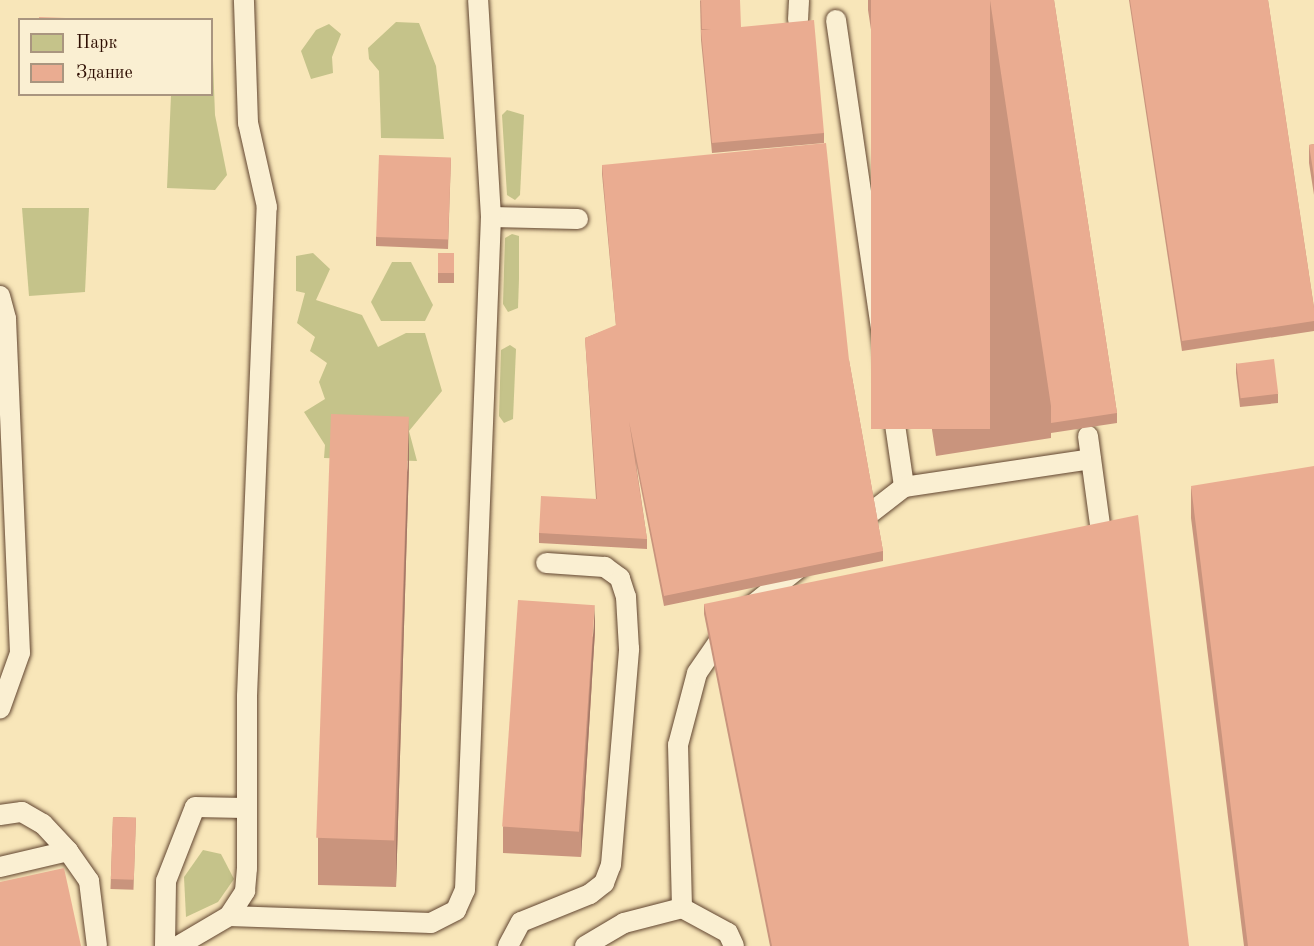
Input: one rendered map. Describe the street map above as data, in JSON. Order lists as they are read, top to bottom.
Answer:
{
  "legend": ["Парк", "Здание"]
}
